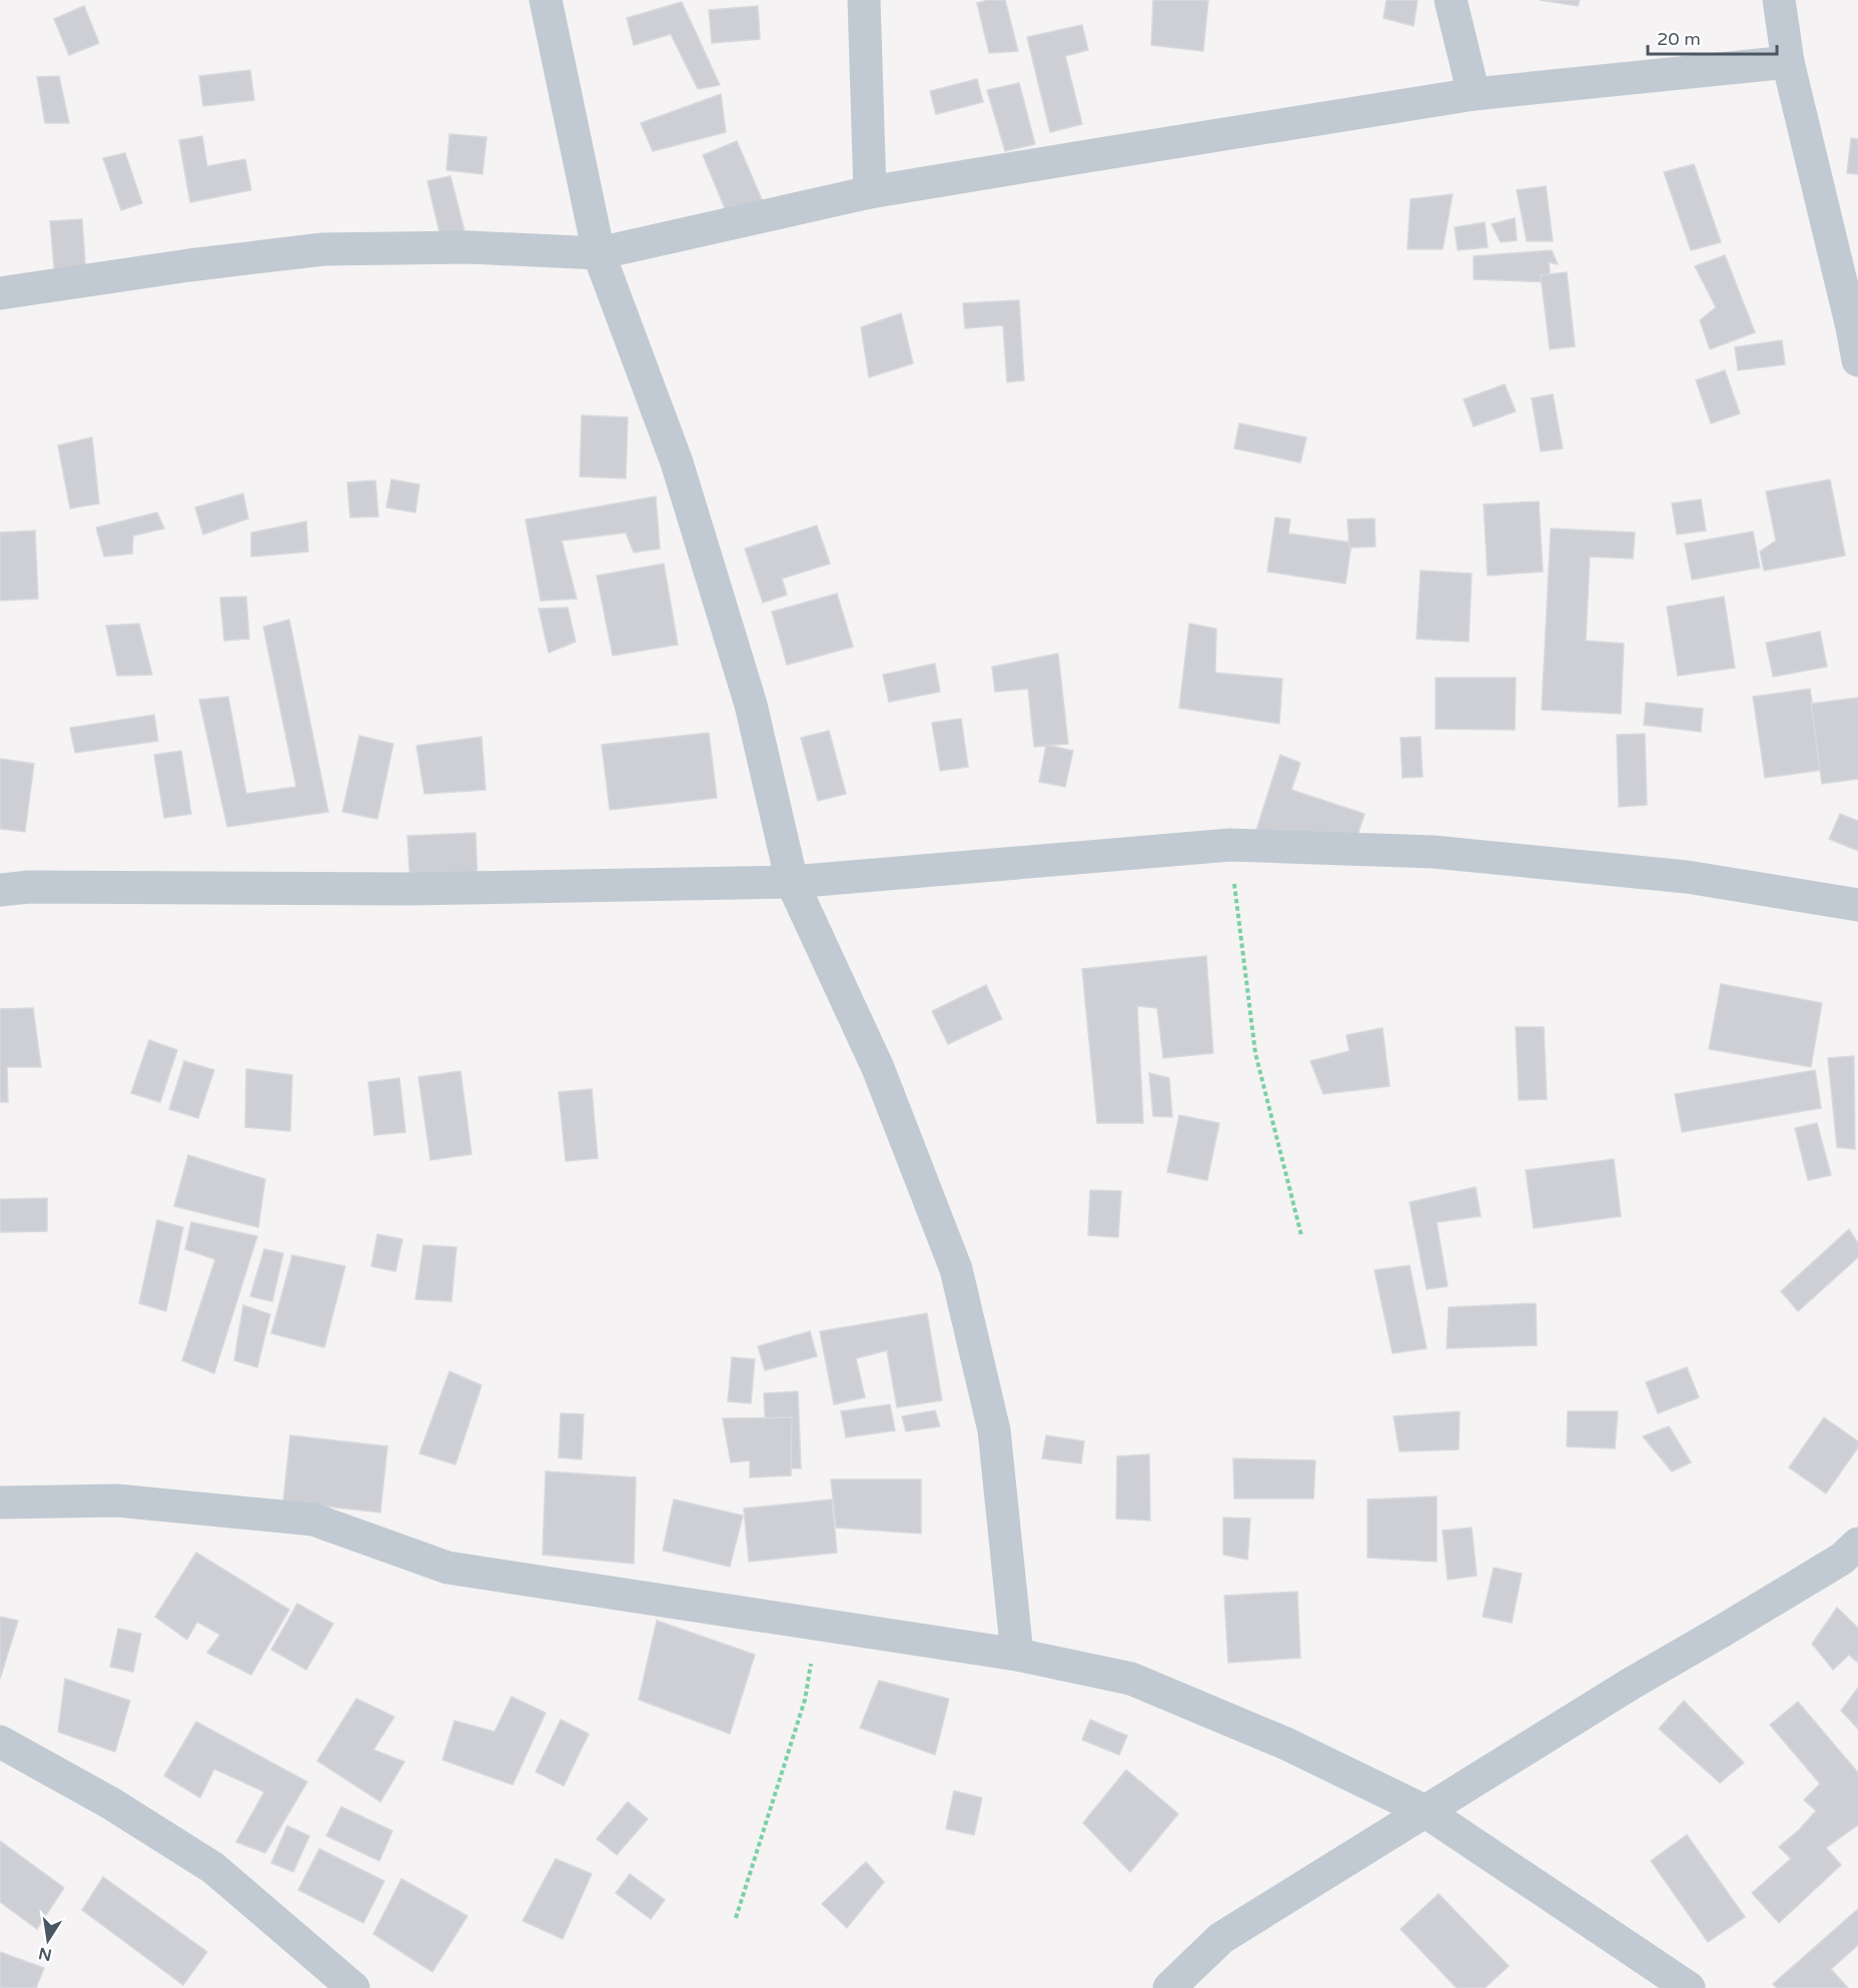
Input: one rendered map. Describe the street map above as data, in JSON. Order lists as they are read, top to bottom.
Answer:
{
  "scale_bar": "20 m",
  "north": "bottom"
}
